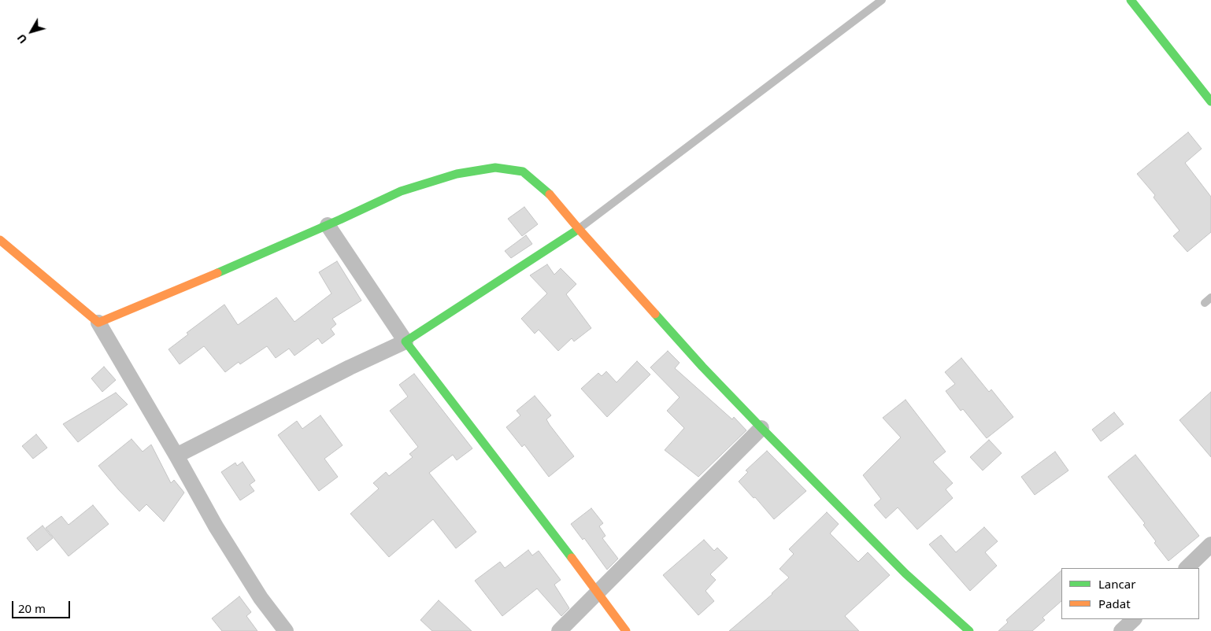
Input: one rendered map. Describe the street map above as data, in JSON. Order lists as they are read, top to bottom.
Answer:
{
  "legend": ["Lancar", "Padat"],
  "scale_bar": "20 m",
  "north": "bottom left"
}
